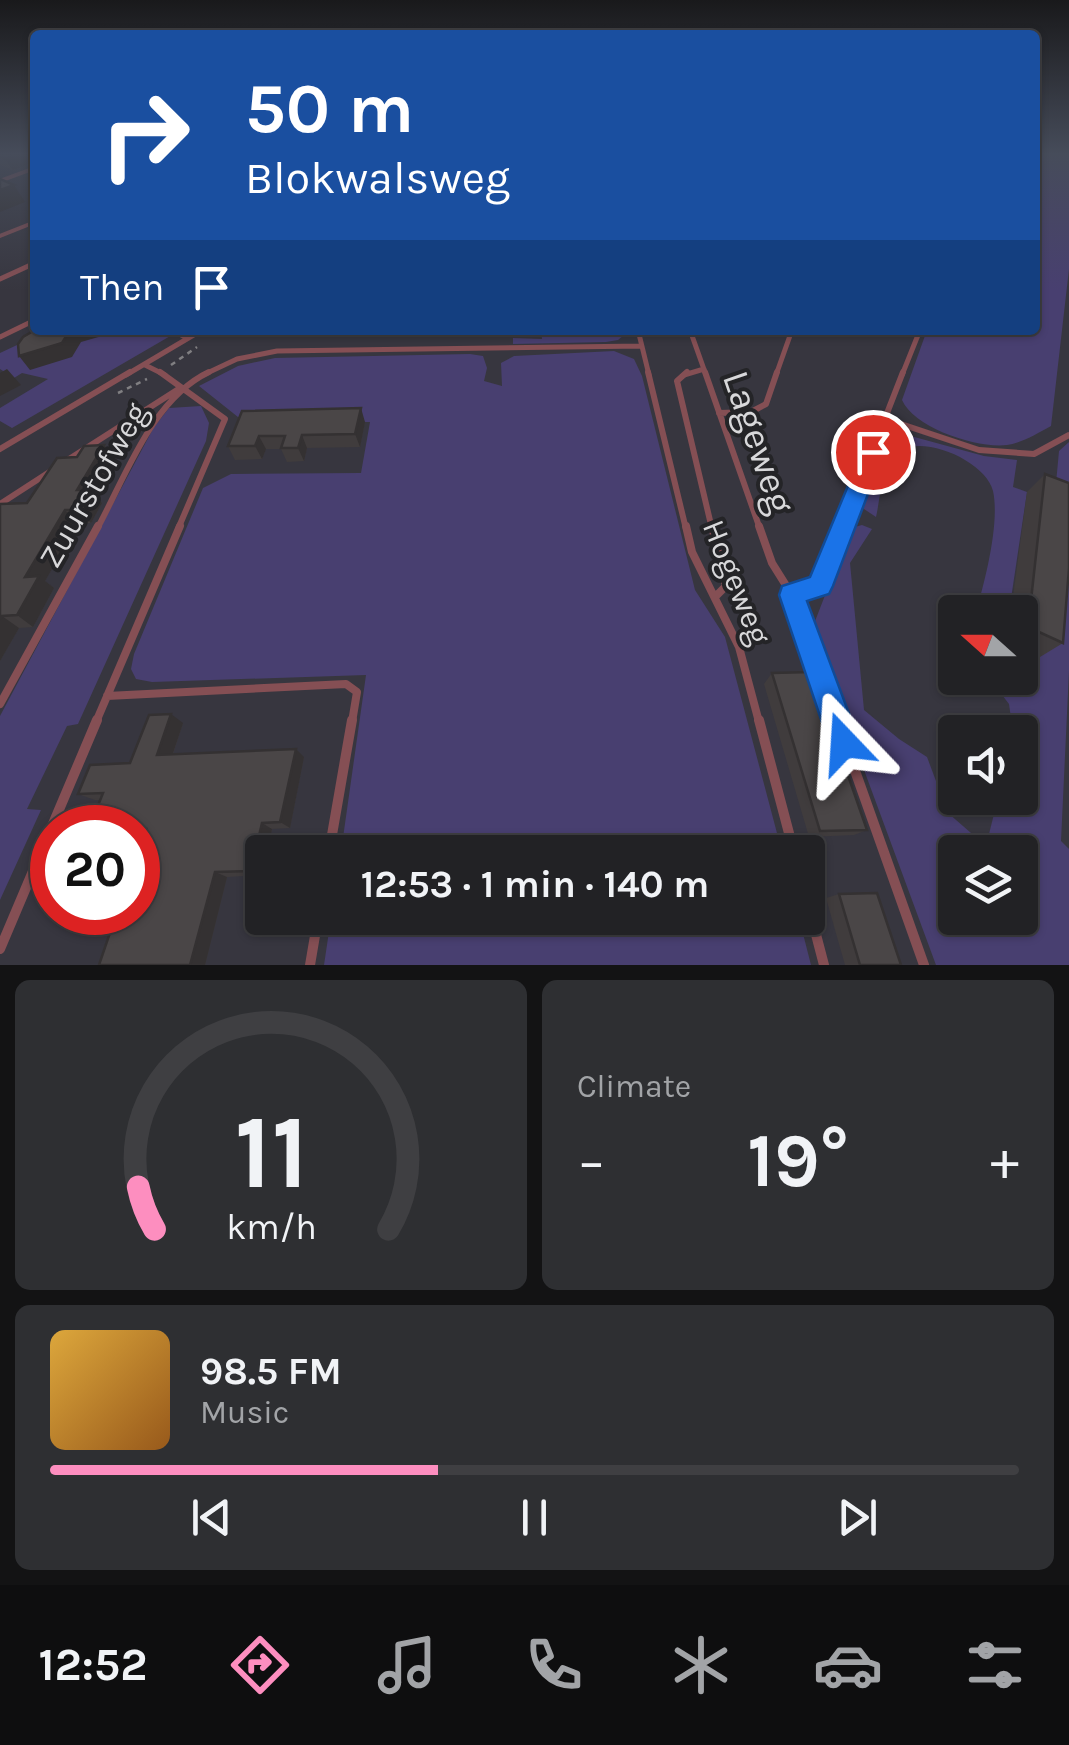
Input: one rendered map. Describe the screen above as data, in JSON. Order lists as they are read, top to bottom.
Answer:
{
  "streets": {
    "lane": ["Lageweg", "Zuurstofweg", "Hogeweg"]
  },
  "crossings": [
    ["Zuurstofweg", "Hogeweg"]
  ],
  "north": "left",
  "page": {
    "turn": ["50 m", "Blokwalsweg"],
    "then": "Then",
    "limit": "20",
    "trip": "12:53 · 1 min · 140 m",
    "tile": "Climate",
    "heat": ["−", "19°", "+"],
    "song": ["98.5 FM", "Music"],
    "tabs": "12:52",
    "gauge": ["11", "km/h"]
  }
}
